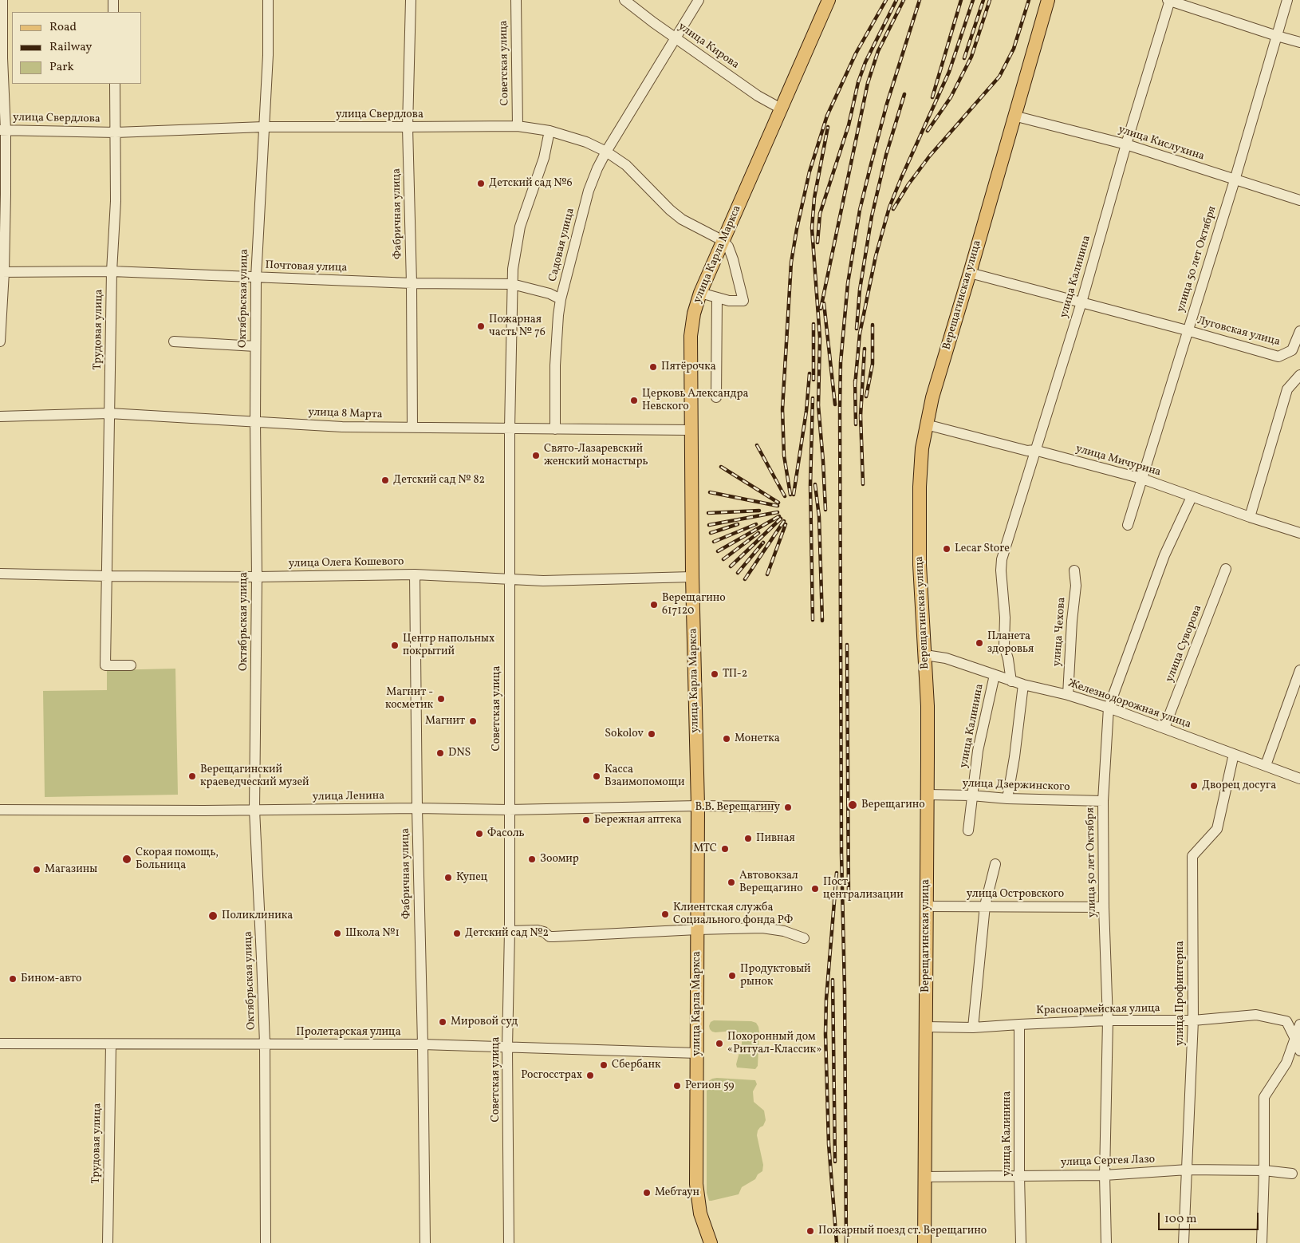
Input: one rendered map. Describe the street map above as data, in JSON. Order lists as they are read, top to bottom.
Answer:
{
  "streets": {
    "main road": ["улица Карла Маркса", "Верещагинская улица"],
    "street": [
      "улица Кирова",
      "Советская улица",
      "улица Свердлова",
      "улица Кислухина",
      "Фабричная улица",
      "Садовая улица",
      "улица 50 лет Октября",
      "Почтовая улица",
      "улица Калинина",
      "Октябрьская улица",
      "Трудовая улица",
      "Луговская улица",
      "улица 8 Марта",
      "улица Мичурина",
      "улица Олега Кошевого",
      "улица Чехова",
      "улица Суворова",
      "Железнодорожная улица",
      "улица Дзержинского",
      "улица Ленина",
      "улица Островского",
      "улица Профинтерна",
      "Красноармейская улица",
      "Пролетарская улица",
      "улица Сергея Лазо"
    ]
  },
  "crossings": [
    ["улица Кирова", "Садовая улица"],
    ["улица Кирова", "улица Карла Маркса"],
    ["Советская улица", "улица Свердлова"],
    ["Советская улица", "Почтовая улица"],
    ["Советская улица", "улица 8 Марта"],
    ["Советская улица", "улица Олега Кошевого"],
    ["Советская улица", "улица Ленина"],
    ["Советская улица", "Пролетарская улица"],
    ["улица Свердлова", "Фабричная улица"],
    ["улица Свердлова", "Садовая улица"],
    ["улица Свердлова", "улица Карла Маркса"],
    ["улица Свердлова", "Октябрьская улица"],
    ["улица Свердлова", "Трудовая улица"],
    ["улица Кислухина", "улица 50 лет Октября"],
    ["улица Кислухина", "улица Калинина"],
    ["улица Кислухина", "Верещагинская улица"],
    ["Фабричная улица", "Почтовая улица"],
    ["Фабричная улица", "улица 8 Марта"],
    ["Фабричная улица", "улица Олега Кошевого"],
    ["Фабричная улица", "улица Ленина"],
    ["Фабричная улица", "Пролетарская улица"],
    ["Садовая улица", "Почтовая улица"],
    ["Садовая улица", "улица 8 Марта"],
    ["улица Карла Маркса", "улица 8 Марта"],
    ["улица Карла Маркса", "улица Олега Кошевого"],
    ["улица Карла Маркса", "улица Ленина"],
    ["улица Карла Маркса", "Пролетарская улица"],
    ["улица 50 лет Октября", "Луговская улица"],
    ["улица 50 лет Октября", "улица Мичурина"],
    ["улица 50 лет Октября", "Железнодорожная улица"],
    ["улица 50 лет Октября", "улица Дзержинского"],
    ["улица 50 лет Октября", "улица Островского"],
    ["улица 50 лет Октября", "Красноармейская улица"],
    ["улица 50 лет Октября", "улица Сергея Лазо"],
    ["Почтовая улица", "Октябрьская улица"],
    ["Почтовая улица", "Трудовая улица"],
    ["улица Калинина", "Луговская улица"],
    ["улица Калинина", "улица Мичурина"],
    ["улица Калинина", "Железнодорожная улица"],
    ["улица Калинина", "улица Дзержинского"],
    ["улица Калинина", "Красноармейская улица"],
    ["улица Калинина", "улица Сергея Лазо"],
    ["Верещагинская улица", "Луговская улица"],
    ["Верещагинская улица", "улица Мичурина"],
    ["Верещагинская улица", "Железнодорожная улица"],
    ["Верещагинская улица", "улица Дзержинского"],
    ["Верещагинская улица", "улица Островского"],
    ["Верещагинская улица", "Красноармейская улица"],
    ["Верещагинская улица", "улица Сергея Лазо"],
    ["Октябрьская улица", "улица 8 Марта"],
    ["Октябрьская улица", "улица Олега Кошевого"],
    ["Октябрьская улица", "улица Ленина"],
    ["Октябрьская улица", "Пролетарская улица"],
    ["Трудовая улица", "улица 8 Марта"],
    ["Трудовая улица", "улица Олега Кошевого"],
    ["Трудовая улица", "Пролетарская улица"],
    ["улица Чехова", "Железнодорожная улица"],
    ["улица Суворова", "Железнодорожная улица"],
    ["Железнодорожная улица", "улица Профинтерна"],
    ["улица Профинтерна", "Красноармейская улица"],
    ["улица Профинтерна", "улица Сергея Лазо"]
  ],
  "places": [
    "Детский сад №6",
    "Пожарная часть № 76",
    "Пятёрочка",
    "Церковь Александра Невского",
    "Свято-Лазаревский женский монастырь",
    "Детский сад № 82",
    "Lecar Store",
    "Верещагино 617120",
    "Планета здоровья",
    "Центр напольных покрытий",
    "ТП-2",
    "Магнит - косметик",
    "Магнит",
    "Sokolov",
    "Монетка",
    "DNS",
    "Верещагинский краеведческий музей",
    "Касса Взаимопомощи",
    "Дворец досуга",
    "Верещагино",
    "В.В. Верещагину",
    "Бережная аптека",
    "Фасоль",
    "Пивная",
    "МТС",
    "Скорая помощь, Больница",
    "Зоомир",
    "Магазины",
    "Купец",
    "Автовокзал Верещагино",
    "Пост централизации",
    "Клиентская служба Социального фонда РФ",
    "Поликлиника",
    "Школа №1",
    "Детский сад №2",
    "Продуктовый рынок",
    "Бином-авто",
    "Мировой суд",
    "Похоронный дом «Ритуал-Классик»",
    "Сбербанк",
    "Росгосстрах",
    "Регион 59",
    "Мебтаун",
    "Пожарный поезд ст. Верещагино"
  ],
  "legend": ["Road", "Railway", "Park"],
  "scale_bar": "100 m"
}
